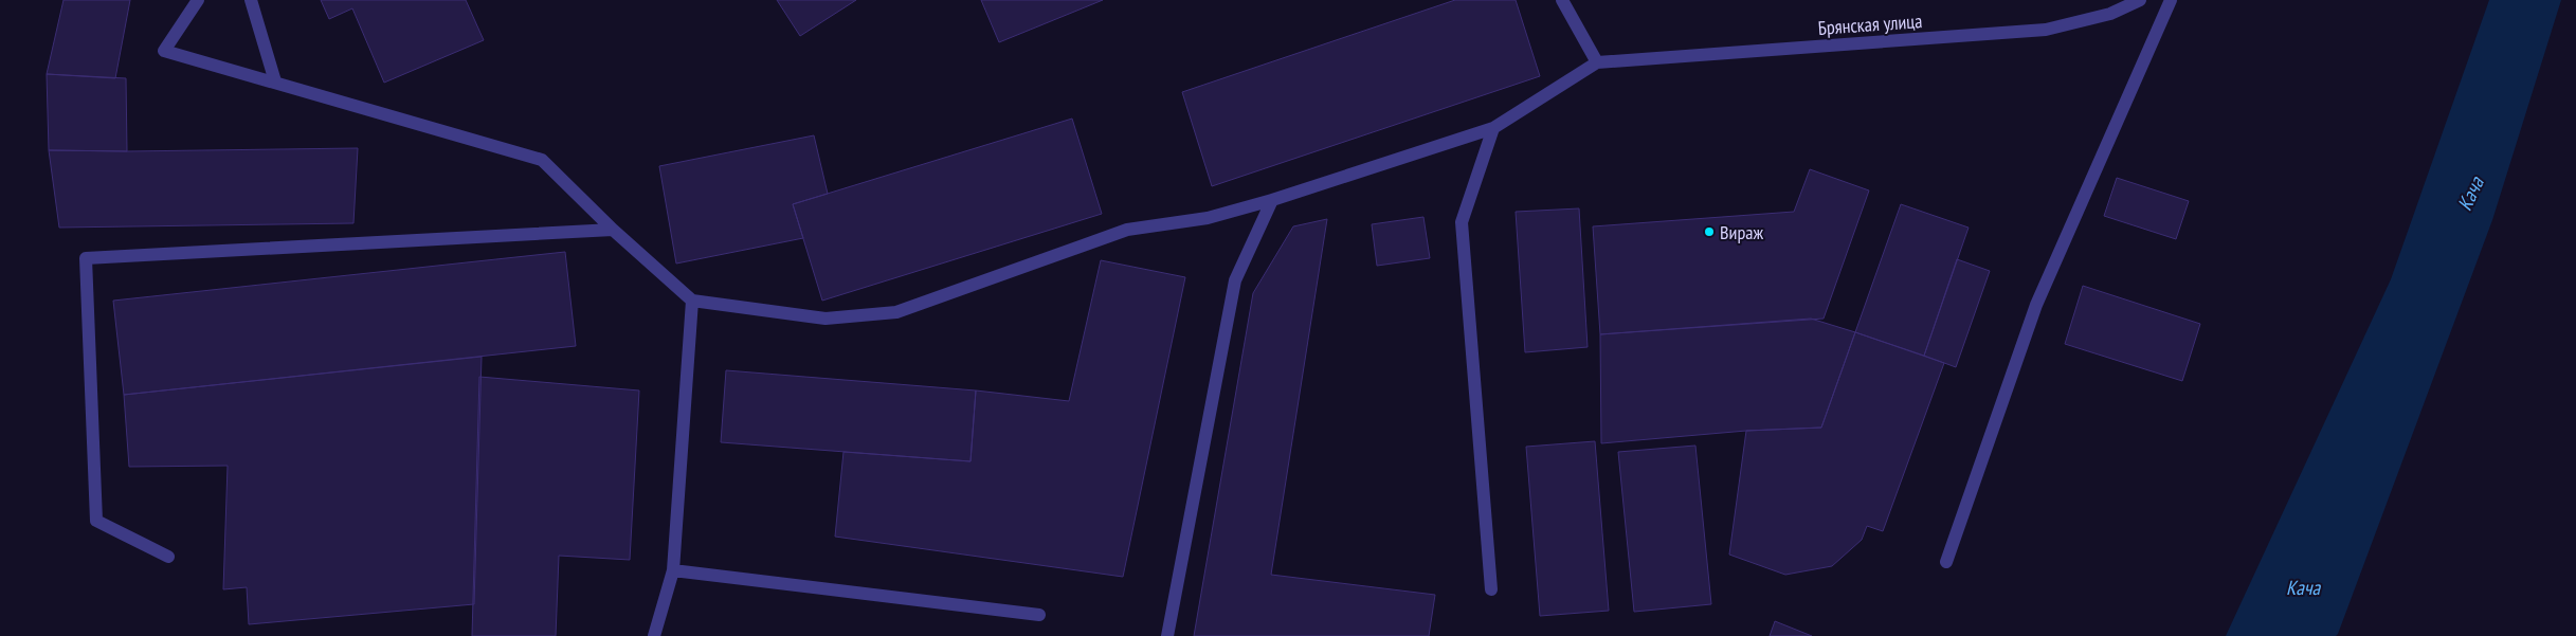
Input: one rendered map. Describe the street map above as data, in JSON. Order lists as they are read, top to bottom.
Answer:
{
  "streets": {
    "street": ["Брянская улица"]
  },
  "water": ["Кача"],
  "places": ["Вираж"]
}
